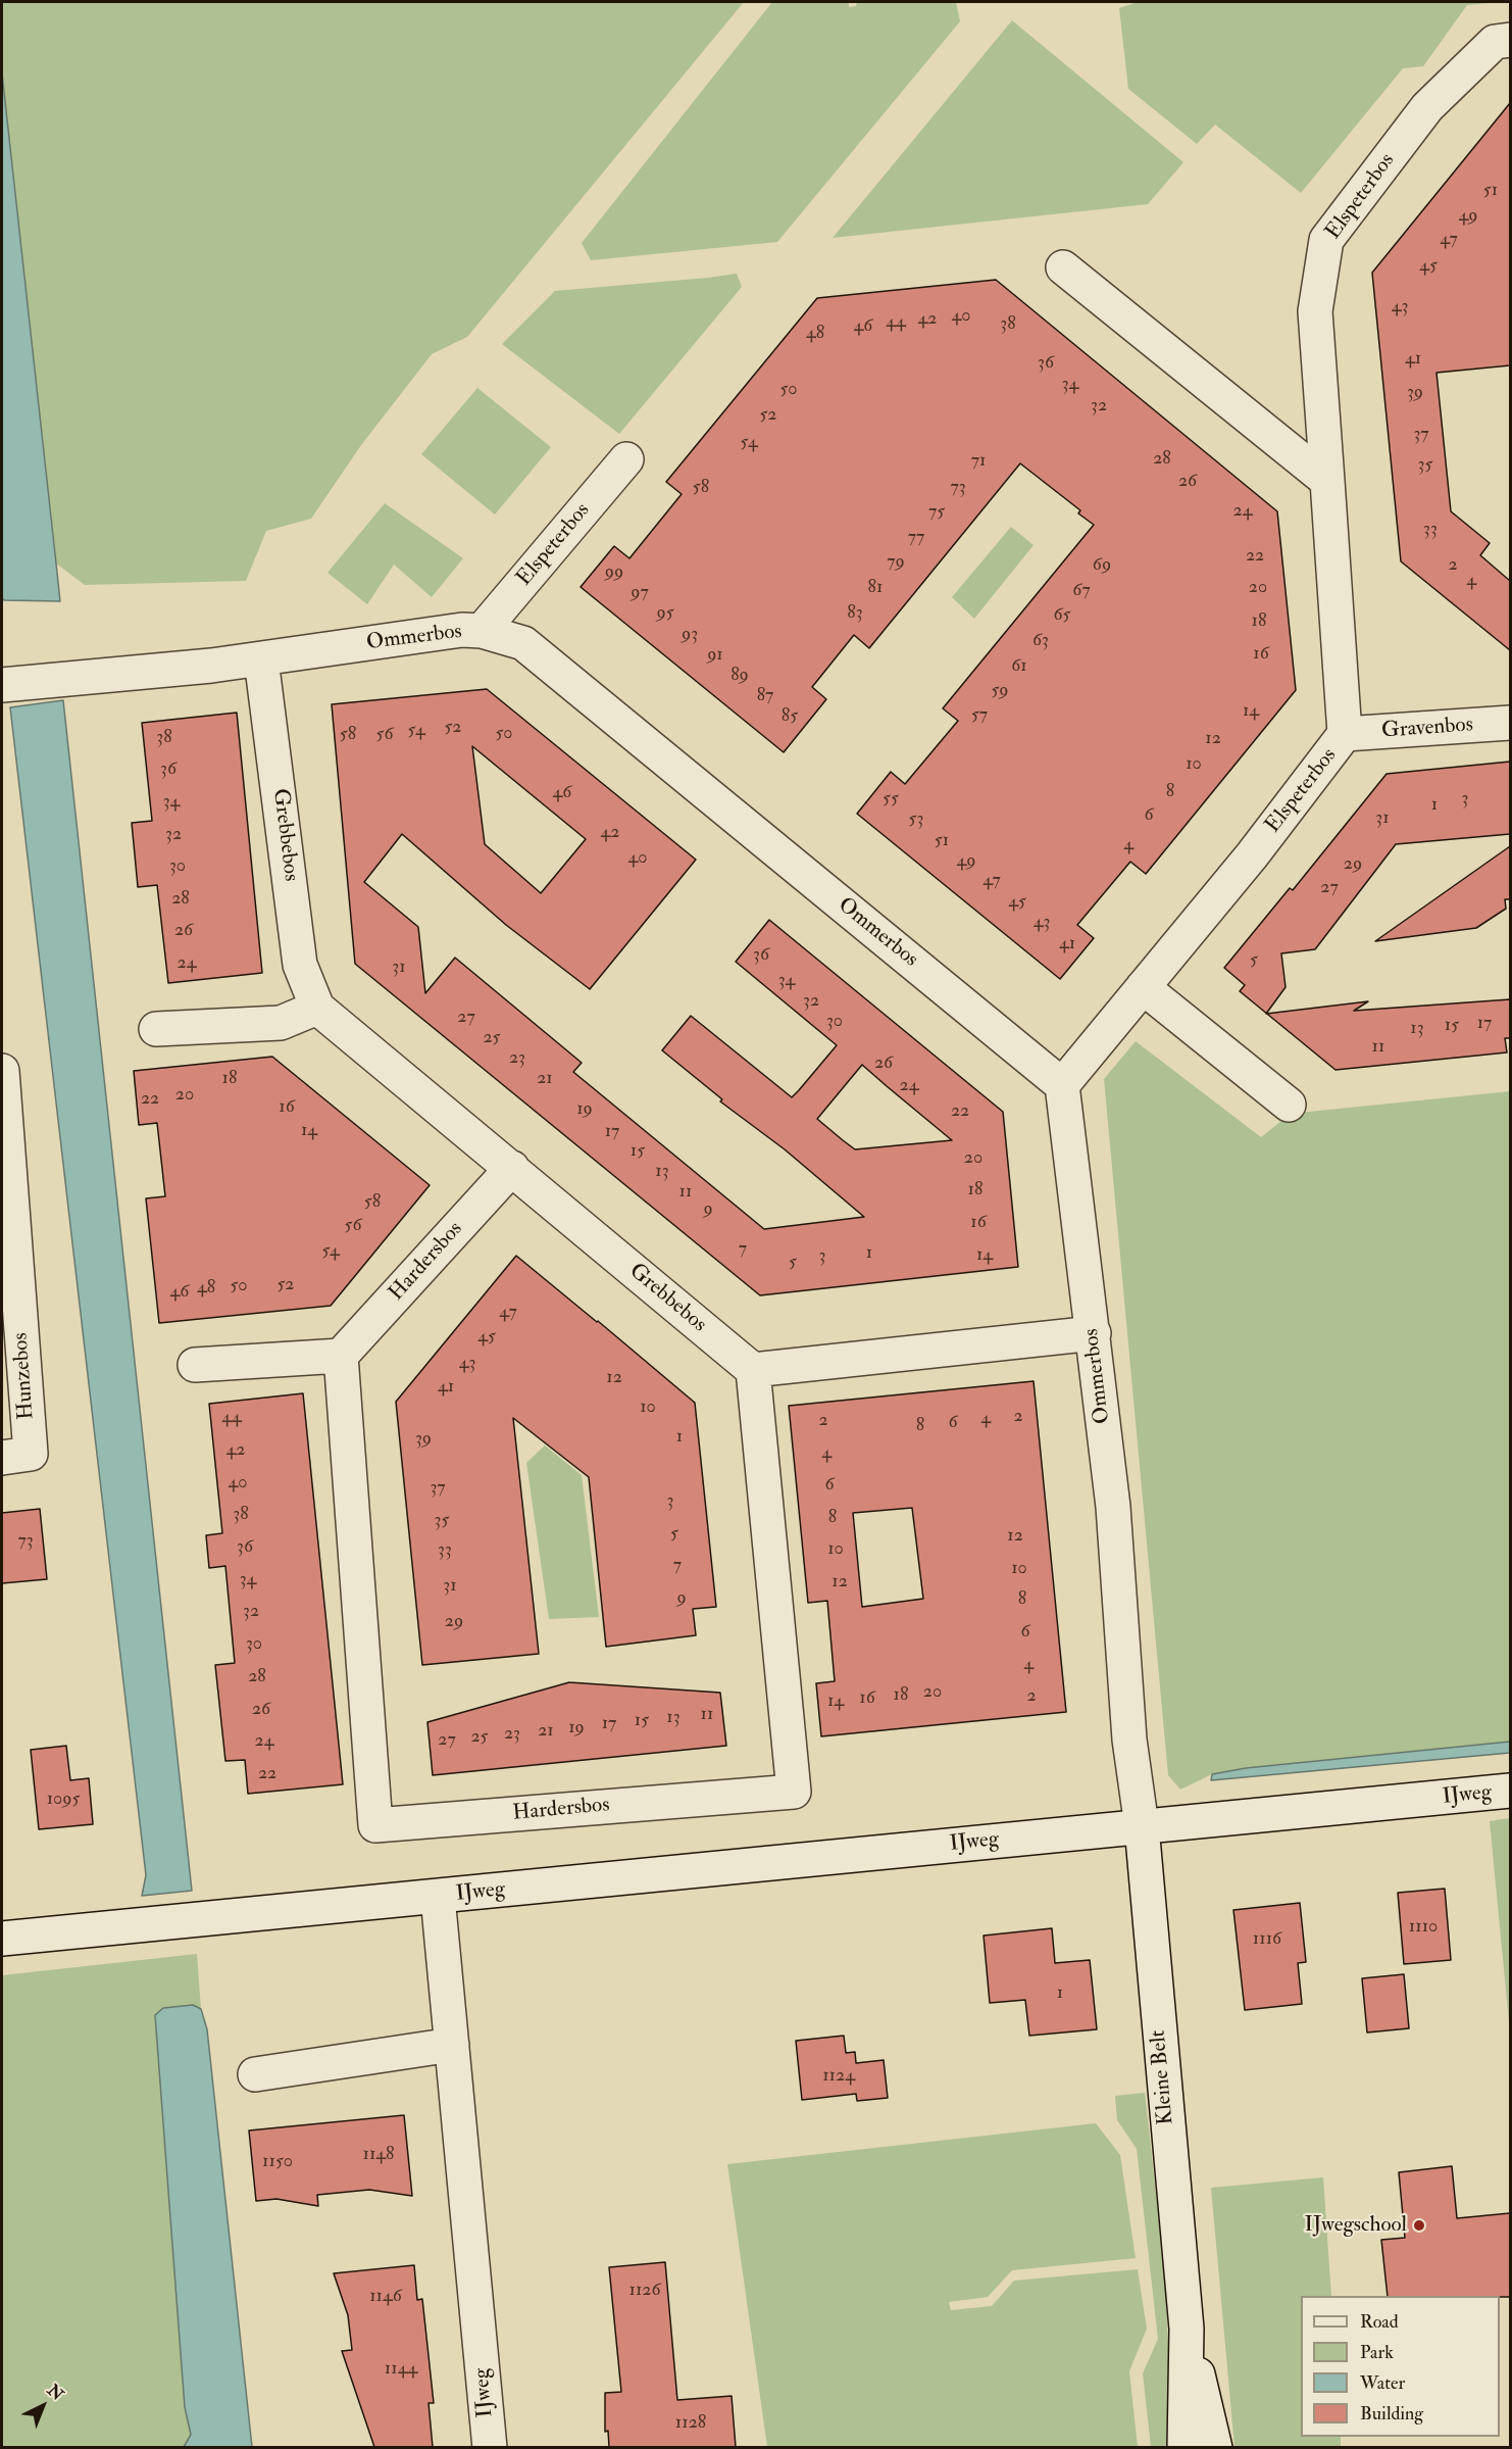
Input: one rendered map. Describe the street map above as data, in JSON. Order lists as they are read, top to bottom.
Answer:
{
  "streets": {
    "street": [
      "Elspeterbos",
      "Ommerbos",
      "Gravenbos",
      "Grebbebos",
      "Hardersbos",
      "Hunzebos",
      "IJweg",
      "Kleine Belt"
    ]
  },
  "crossings": [
    ["Elspeterbos", "Ommerbos"],
    ["Elspeterbos", "Gravenbos"],
    ["Ommerbos", "Grebbebos"],
    ["Ommerbos", "IJweg"],
    ["Ommerbos", "Kleine Belt"],
    ["Grebbebos", "Hardersbos"],
    ["IJweg", "Kleine Belt"]
  ],
  "places": ["IJwegschool"],
  "house_numbers": [
    "51",
    "49",
    "47",
    "45",
    "43",
    "40",
    "42",
    "44",
    "38",
    "46",
    "48",
    "41",
    "36",
    "34",
    "50",
    "39",
    "32",
    "52",
    "37",
    "54",
    "28",
    "71",
    "35",
    "26",
    "58",
    "73",
    "24",
    "75",
    "33",
    "77",
    "22",
    "79",
    "69",
    "2",
    "99",
    "4",
    "81",
    "20",
    "67",
    "97",
    "95",
    "83",
    "65",
    "18",
    "93",
    "63",
    "16",
    "91",
    "61",
    "89",
    "59",
    "87",
    "14",
    "57",
    "85",
    "52",
    "54",
    "50",
    "58",
    "56",
    "38",
    "12",
    "10",
    "36",
    "8",
    "46",
    "55",
    "3",
    "34",
    "1",
    "6",
    "31",
    "53",
    "42",
    "32",
    "51",
    "4",
    "40",
    "49",
    "29",
    "30",
    "47",
    "27",
    "28",
    "45",
    "43",
    "26",
    "41",
    "36",
    "5",
    "24",
    "31",
    "34",
    "32",
    "27",
    "30",
    "17",
    "15",
    "13",
    "25",
    "11",
    "23",
    "26",
    "18",
    "21",
    "24",
    "20",
    "22",
    "16",
    "19",
    "22",
    "14",
    "17",
    "15",
    "20",
    "13",
    "18",
    "11",
    "58",
    "9",
    "16",
    "56",
    "7",
    "54",
    "1",
    "14",
    "3",
    "5",
    "52",
    "50",
    "48",
    "46",
    "47",
    "45",
    "43",
    "12",
    "41",
    "10",
    "2",
    "44",
    "4",
    "2",
    "6",
    "8",
    "1",
    "39",
    "42",
    "4",
    "40",
    "6",
    "37",
    "3",
    "38",
    "8",
    "35",
    "5",
    "12",
    "73",
    "36",
    "10",
    "33",
    "7",
    "10",
    "34",
    "12",
    "31",
    "9",
    "8",
    "32",
    "29",
    "6",
    "30",
    "4",
    "28",
    "20",
    "18",
    "2",
    "16",
    "14",
    "26",
    "11",
    "13",
    "15",
    "17",
    "19",
    "21",
    "23",
    "25",
    "27",
    "24",
    "22",
    "1095",
    "1110",
    "1116",
    "1",
    "1124",
    "1148",
    "1150",
    "1126",
    "1146",
    "1144",
    "1128"
  ],
  "legend": [
    "Road",
    "Park",
    "Water",
    "Building"
  ],
  "north": "top right"
}
